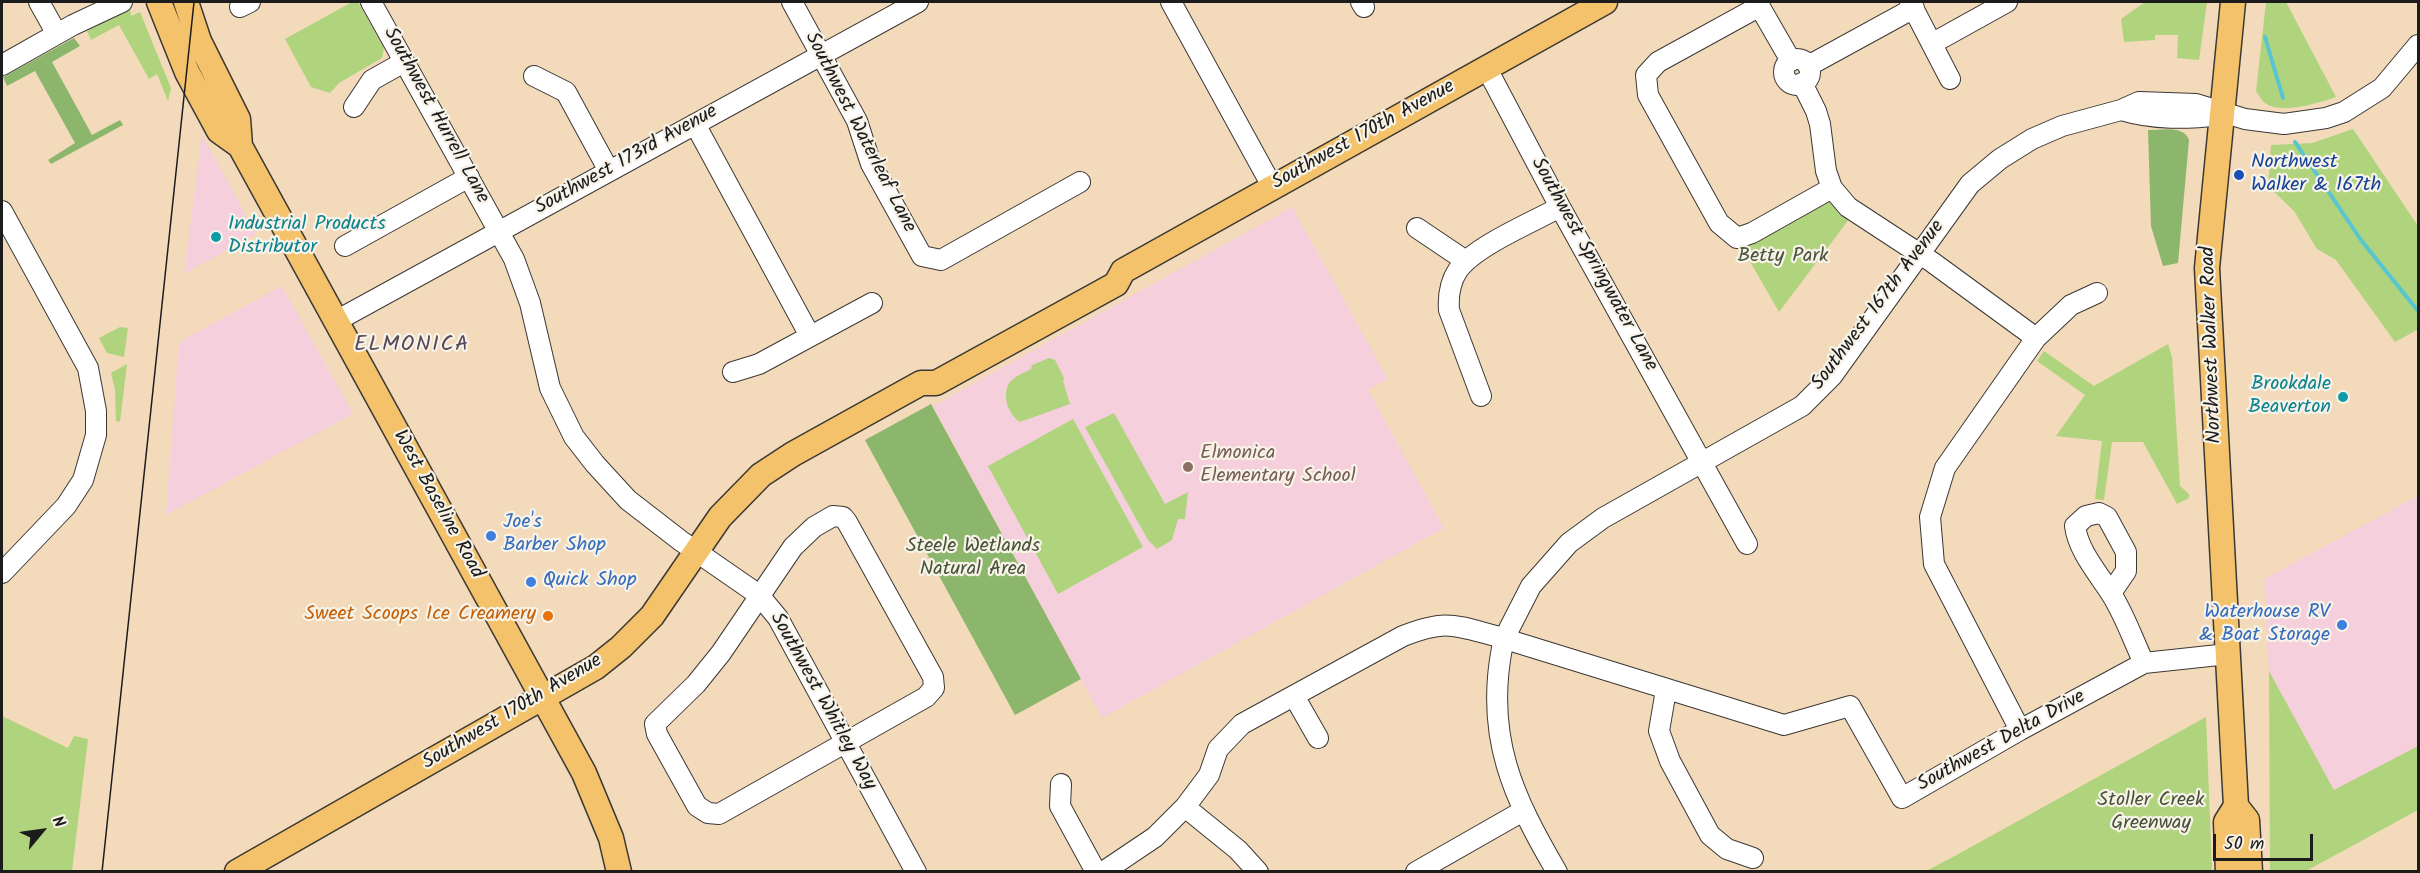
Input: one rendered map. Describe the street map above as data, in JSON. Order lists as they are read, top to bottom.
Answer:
{
  "streets": {
    "main road": ["Southwest 170th Avenue", "Northwest Walker Road", "West Baseline Road"],
    "street": [
      "Southwest Hurrell Lane",
      "Southwest Waterleaf Lane",
      "Southwest 173rd Avenue",
      "Southwest Springwater Lane",
      "Southwest 167th Avenue",
      "Southwest Whitley Way",
      "Southwest Delta Drive"
    ]
  },
  "crossings": [
    ["Southwest Hurrell Lane", "Southwest 173rd Avenue"],
    ["Southwest Hurrell Lane", "Southwest Whitley Way"],
    ["Southwest Waterleaf Lane", "Southwest 173rd Avenue"],
    ["Southwest 170th Avenue", "Southwest Springwater Lane"],
    ["Southwest 170th Avenue", "West Baseline Road"],
    ["Southwest 170th Avenue", "Southwest Whitley Way"],
    ["Southwest 173rd Avenue", "West Baseline Road"],
    ["Southwest 173rd Avenue", "Southwest Whitley Way"],
    ["Southwest Springwater Lane", "Southwest 167th Avenue"],
    ["Southwest 167th Avenue", "Northwest Walker Road"],
    ["Southwest 167th Avenue", "Southwest Delta Drive"],
    ["Northwest Walker Road", "Southwest Delta Drive"]
  ],
  "districts": ["ELMONICA"],
  "parks": ["Betty Park", "Steele Wetlands Natural Area", "Stoller Creek Greenway"],
  "places": [
    "Northwest Walker & 167th",
    "Industrial Products Distributor",
    "Brookdale Beaverton",
    "Elmonica Elementary School",
    "Joe's Barber Shop",
    "Quick Shop",
    "Sweet Scoops Ice Creamery",
    "Waterhouse RV & Boat Storage"
  ],
  "scale_bar": "50 m",
  "north": "top right"
}
